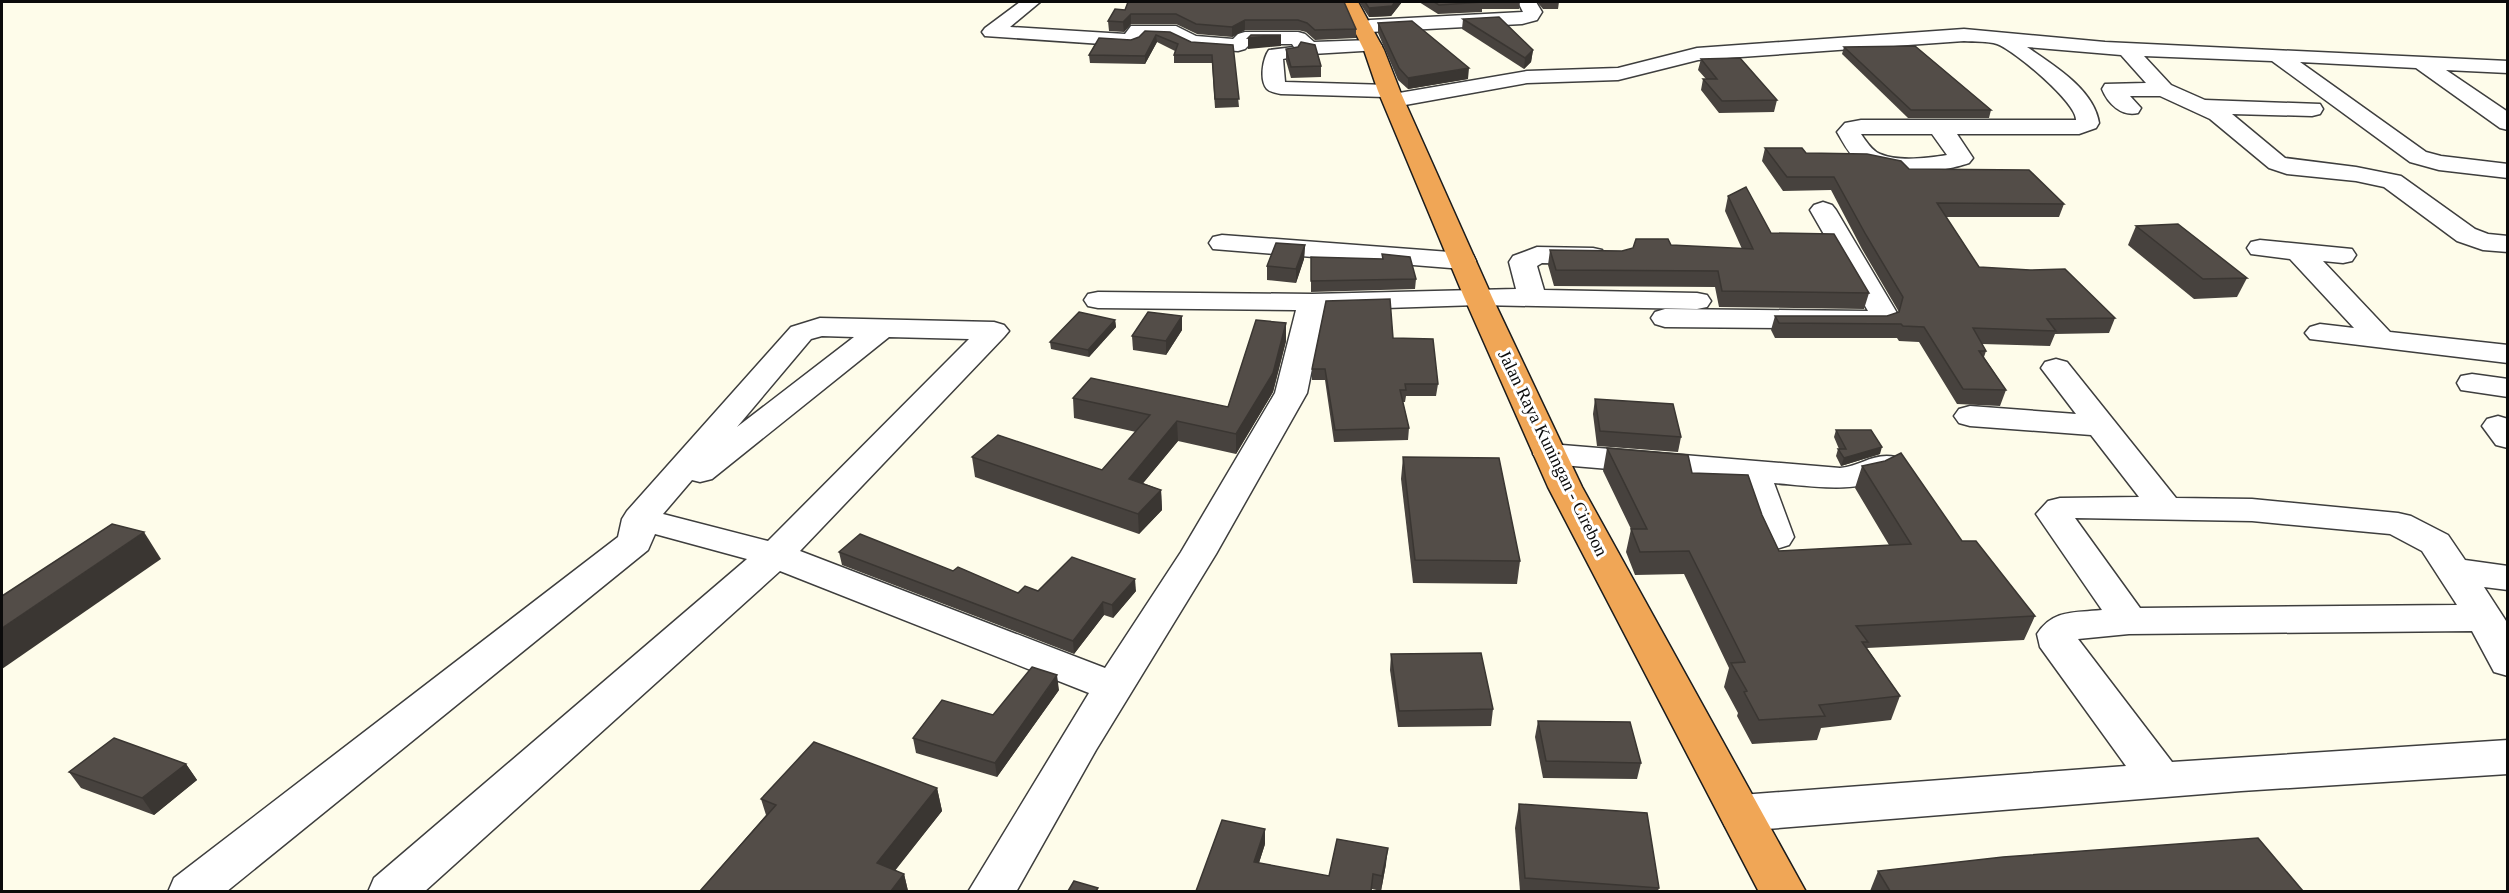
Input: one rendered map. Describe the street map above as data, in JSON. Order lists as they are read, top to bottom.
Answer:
{
  "streets": {
    "highway": ["Jalan Raya Kuningan - Cirebon"]
  }
}
